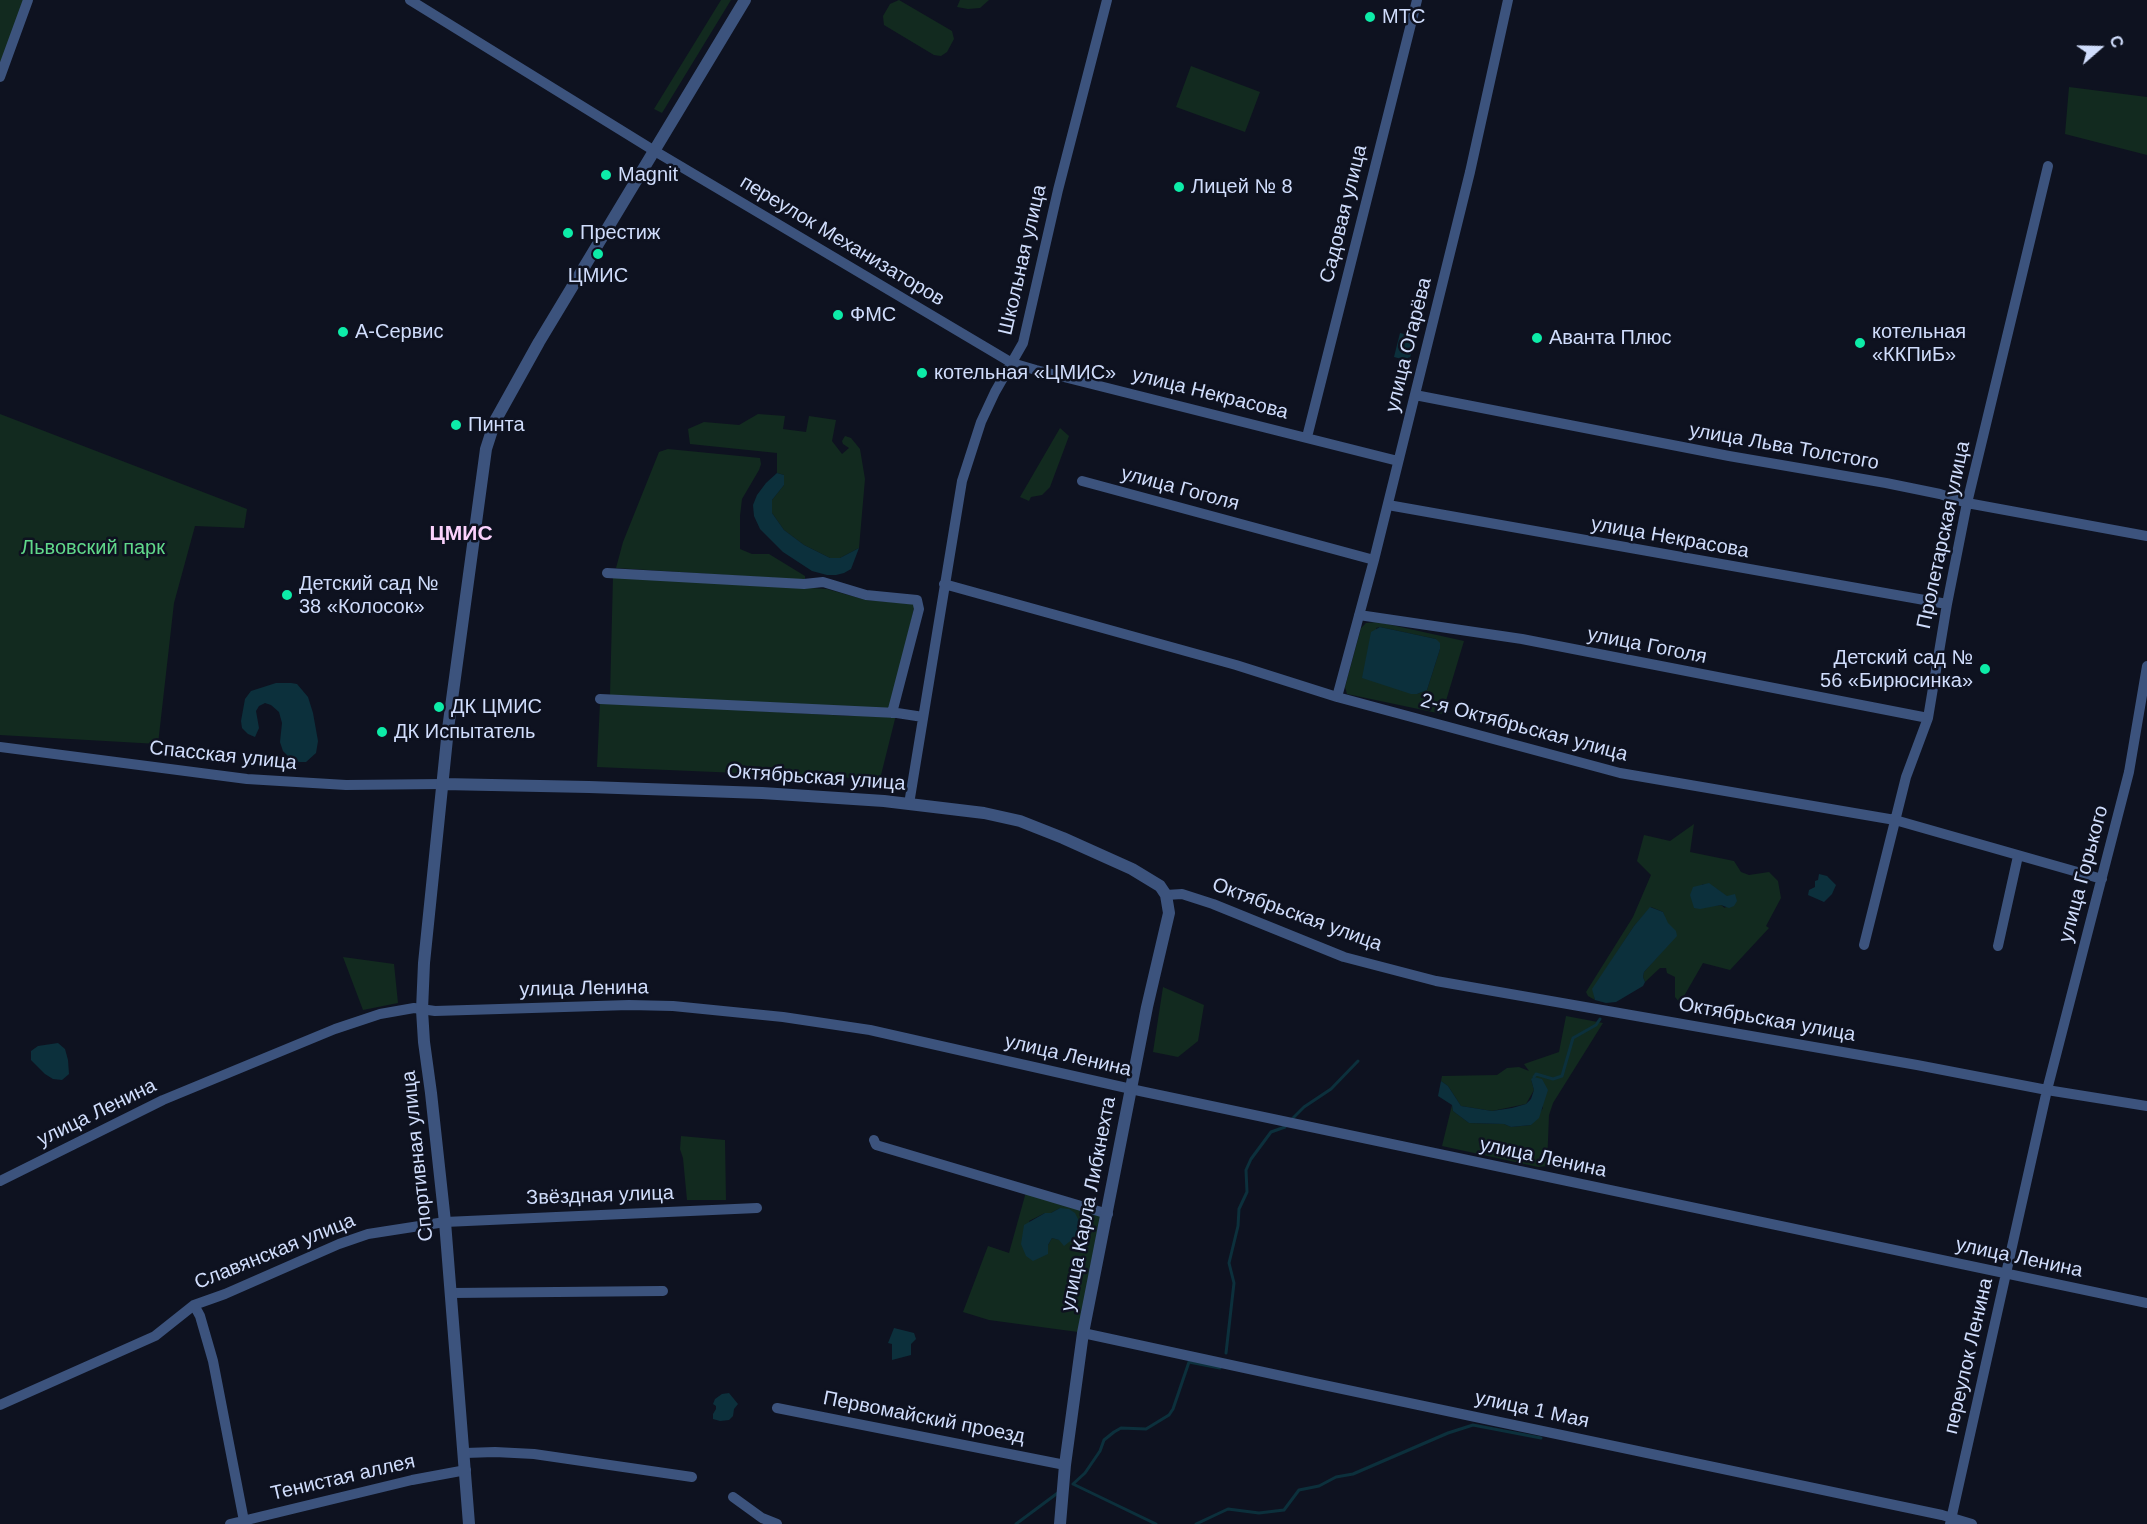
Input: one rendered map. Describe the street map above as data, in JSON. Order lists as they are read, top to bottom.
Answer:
{
  "streets": {
    "street": [
      "Садовая улица",
      "переулок Механизаторов",
      "Школьная улица",
      "улица Огарёва",
      "улица Некрасова",
      "улица Льва Толстого",
      "улица Гоголя",
      "Пролетарская улица",
      "2-я Октябрьская улица",
      "Спасская улица",
      "Октябрьская улица",
      "улица Горького",
      "улица Ленина",
      "Спортивная улица",
      "Звёздная улица",
      "улица Карла Либкнехта",
      "Славянская улица",
      "переулок Ленина",
      "улица 1 Мая",
      "Первомайский проезд",
      "Тенистая аллея"
    ]
  },
  "crossings": [
    ["Садовая улица", "улица Некрасова"],
    ["переулок Механизаторов", "Школьная улица"],
    ["переулок Механизаторов", "улица Некрасова"],
    ["переулок Механизаторов", "Спортивная улица"],
    ["Школьная улица", "улица Некрасова"],
    ["Школьная улица", "2-я Октябрьская улица"],
    ["Школьная улица", "Октябрьская улица"],
    ["улица Огарёва", "улица Некрасова"],
    ["улица Огарёва", "улица Льва Толстого"],
    ["улица Огарёва", "улица Гоголя"],
    ["улица Огарёва", "2-я Октябрьская улица"],
    ["улица Некрасова", "Пролетарская улица"],
    ["улица Льва Толстого", "Пролетарская улица"],
    ["улица Гоголя", "Пролетарская улица"],
    ["Пролетарская улица", "2-я Октябрьская улица"],
    ["2-я Октябрьская улица", "улица Горького"],
    ["Спасская улица", "Октябрьская улица"],
    ["Спасская улица", "Спортивная улица"],
    ["Октябрьская улица", "улица Горького"],
    ["Октябрьская улица", "Спортивная улица"],
    ["Октябрьская улица", "улица Карла Либкнехта"],
    ["Октябрьская улица", "переулок Ленина"],
    ["улица Горького", "переулок Ленина"],
    ["улица Ленина", "Спортивная улица"],
    ["улица Ленина", "улица Карла Либкнехта"],
    ["улица Ленина", "переулок Ленина"],
    ["Спортивная улица", "Звёздная улица"],
    ["Спортивная улица", "Славянская улица"],
    ["Спортивная улица", "Тенистая аллея"],
    ["Звёздная улица", "Славянская улица"],
    ["улица Карла Либкнехта", "улица 1 Мая"],
    ["улица Карла Либкнехта", "Первомайский проезд"],
    ["переулок Ленина", "улица 1 Мая"]
  ],
  "districts": ["ЦМИС"],
  "parks": ["Львовский парк"],
  "places": [
    "МТС",
    "Magnit",
    "Лицей № 8",
    "Престиж",
    "ЦМИС",
    "ФМС",
    "A-Сервис",
    "Аванта Плюс",
    "котельная «ККПиБ»",
    "котельная «ЦМИС»",
    "Пинта",
    "Детский сад № 38 «Колосок»",
    "Детский сад № 56 «Бирюсинка»",
    "ДК ЦМИС",
    "ДК Испытатель"
  ],
  "north": "right"
}
